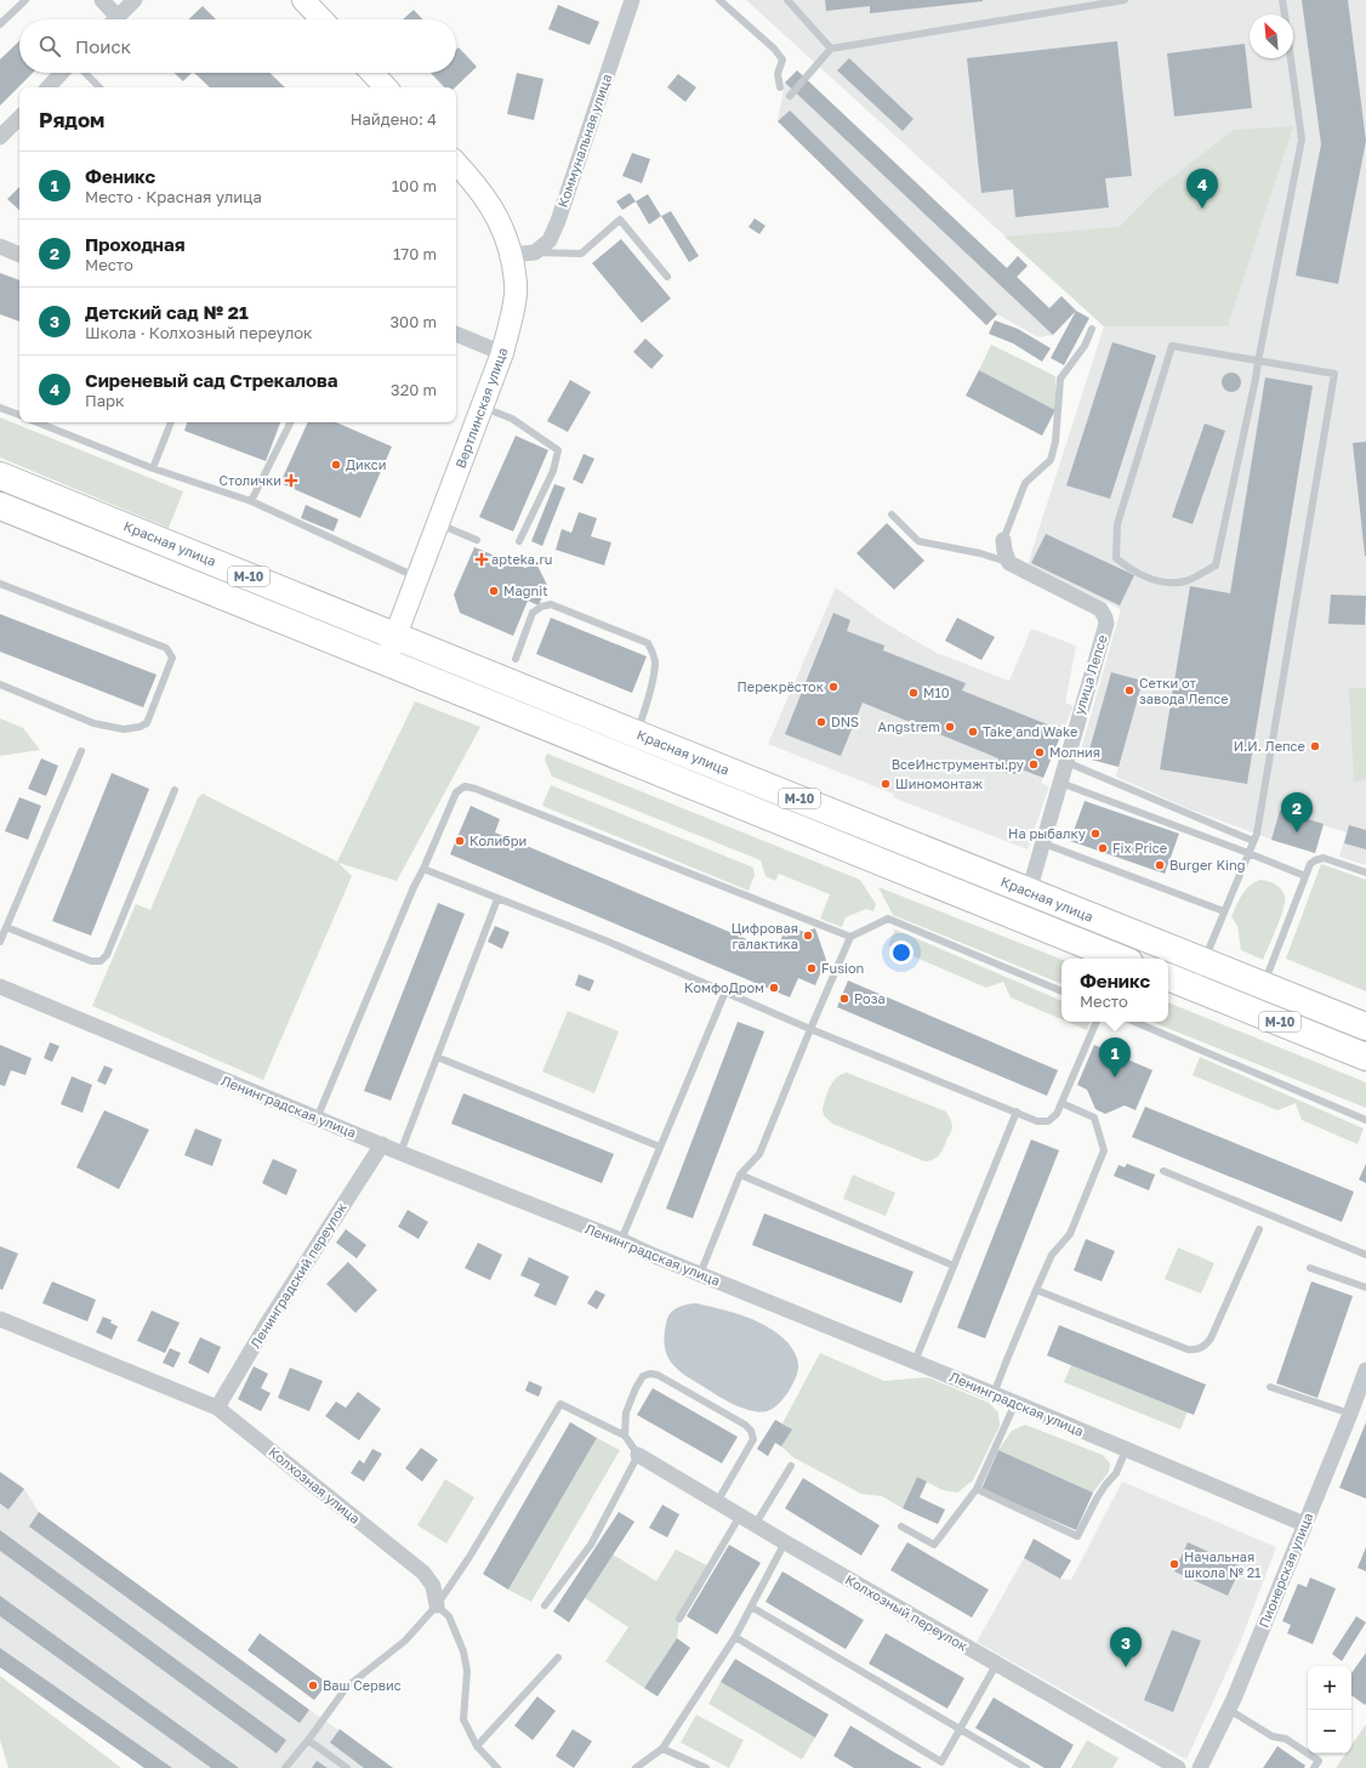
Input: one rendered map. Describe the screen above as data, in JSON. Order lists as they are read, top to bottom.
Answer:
{
  "streets": {
    "highway": ["Красная улица", "М-10"],
    "main road": ["Вертлинская улица"],
    "street": [
      "Коммунальная улица",
      "улица Лепсе",
      "Ленинградская улица",
      "Ленинградский переулок",
      "Колхозная улица",
      "Пионерская улица",
      "Колхозный переулок"
    ]
  },
  "crossings": [
    ["Вертлинская улица", "Красная улица"],
    ["Красная улица", "улица Лепсе"],
    ["Ленинградская улица", "Ленинградский переулок"],
    ["Ленинградская улица", "Пионерская улица"],
    ["Ленинградский переулок", "Колхозная улица"]
  ],
  "places": {
    "other": [
      "Дикси",
      "Magnit",
      "Перекрёсток",
      "Сетки от завода Лепсе",
      "М10",
      "DNS",
      "Angstrem",
      "Take and Wake",
      "И.И. Лепсе",
      "Молния",
      "ВсеИнструменты.ру",
      "Шиномонтаж",
      "На рыбалку",
      "Колибри",
      "Fix Price",
      "Burger King",
      "Цифровая галактика",
      "Fusion",
      "КомфоДром",
      "Роза",
      "Начальная школа № 21",
      "Ваш Сервис"
    ],
    "health": ["Столички", "apteka.ru"]
  },
  "north": "top left",
  "page": {
    "search": "Поиск",
    "heading": ["Рядом", "Найдено: 4"],
    "list": [
      {
        "mark": "1",
        "name": "Феникс",
        "note": "Место · Красная улица",
        "value": "100 m"
      },
      {
        "mark": "2",
        "name": "Проходная",
        "note": "Место",
        "value": "170 m"
      },
      {
        "mark": "3",
        "name": "Детский сад № 21",
        "note": "Школа · Колхозный переулок",
        "value": "300 m"
      },
      {
        "mark": "4",
        "name": "Сиреневый сад Стрекалова",
        "note": "Парк",
        "value": "320 m"
      }
    ],
    "pins": [
      "4",
      "2",
      "1",
      "3"
    ],
    "popup": ["Феникс", "Место"],
    "map_buttons": ["+", "−"]
  }
}
